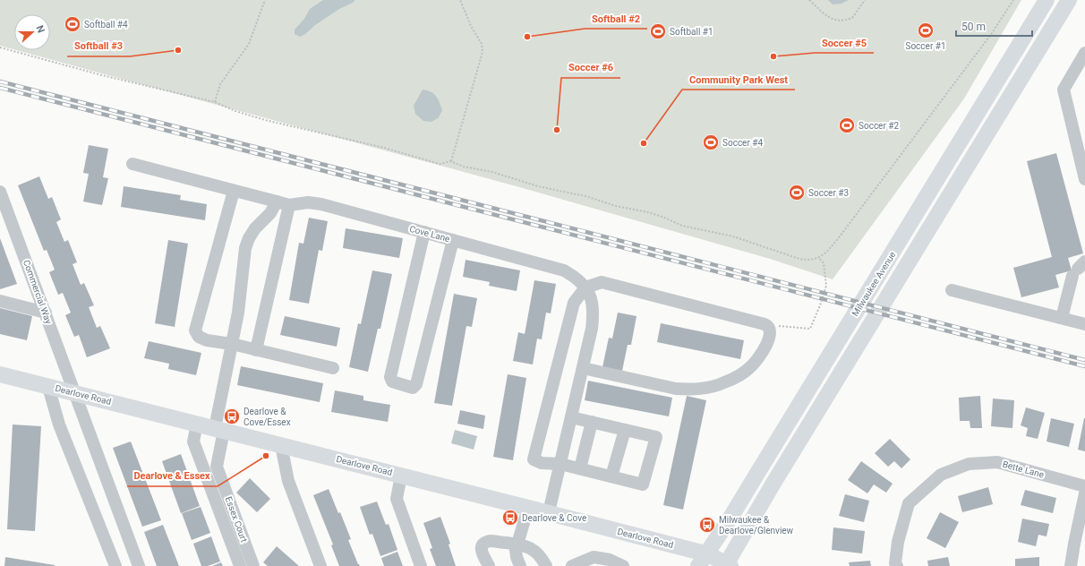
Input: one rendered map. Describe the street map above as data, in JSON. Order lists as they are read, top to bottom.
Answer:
{
  "streets": {
    "main road": ["Milwaukee Avenue", "Dearlove Road"],
    "street": [
      "Cove Lane",
      "Commercial Way",
      "Bette Lane",
      "Essex Court"
    ]
  },
  "crossings": [
    ["Cove Lane", "Dearlove Road"],
    ["Milwaukee Avenue", "Dearlove Road"],
    ["Commercial Way", "Dearlove Road"],
    ["Dearlove Road", "Essex Court"]
  ],
  "places": {
    "sports": [
      "Softball #4",
      "Soccer #1",
      "Softball #1",
      "Soccer #2",
      "Soccer #4",
      "Soccer #3"
    ],
    "other": [
      "Softball #2",
      "Softball #3",
      "Soccer #5",
      "Soccer #6",
      "Community Park West",
      "Dearlove & Essex"
    ],
    "bus stop": ["Dearlove & Cove/Essex", "Dearlove & Cove", "Milwaukee & Dearlove/Glenview"]
  },
  "scale_bar": "50 m",
  "north": "right"
}
